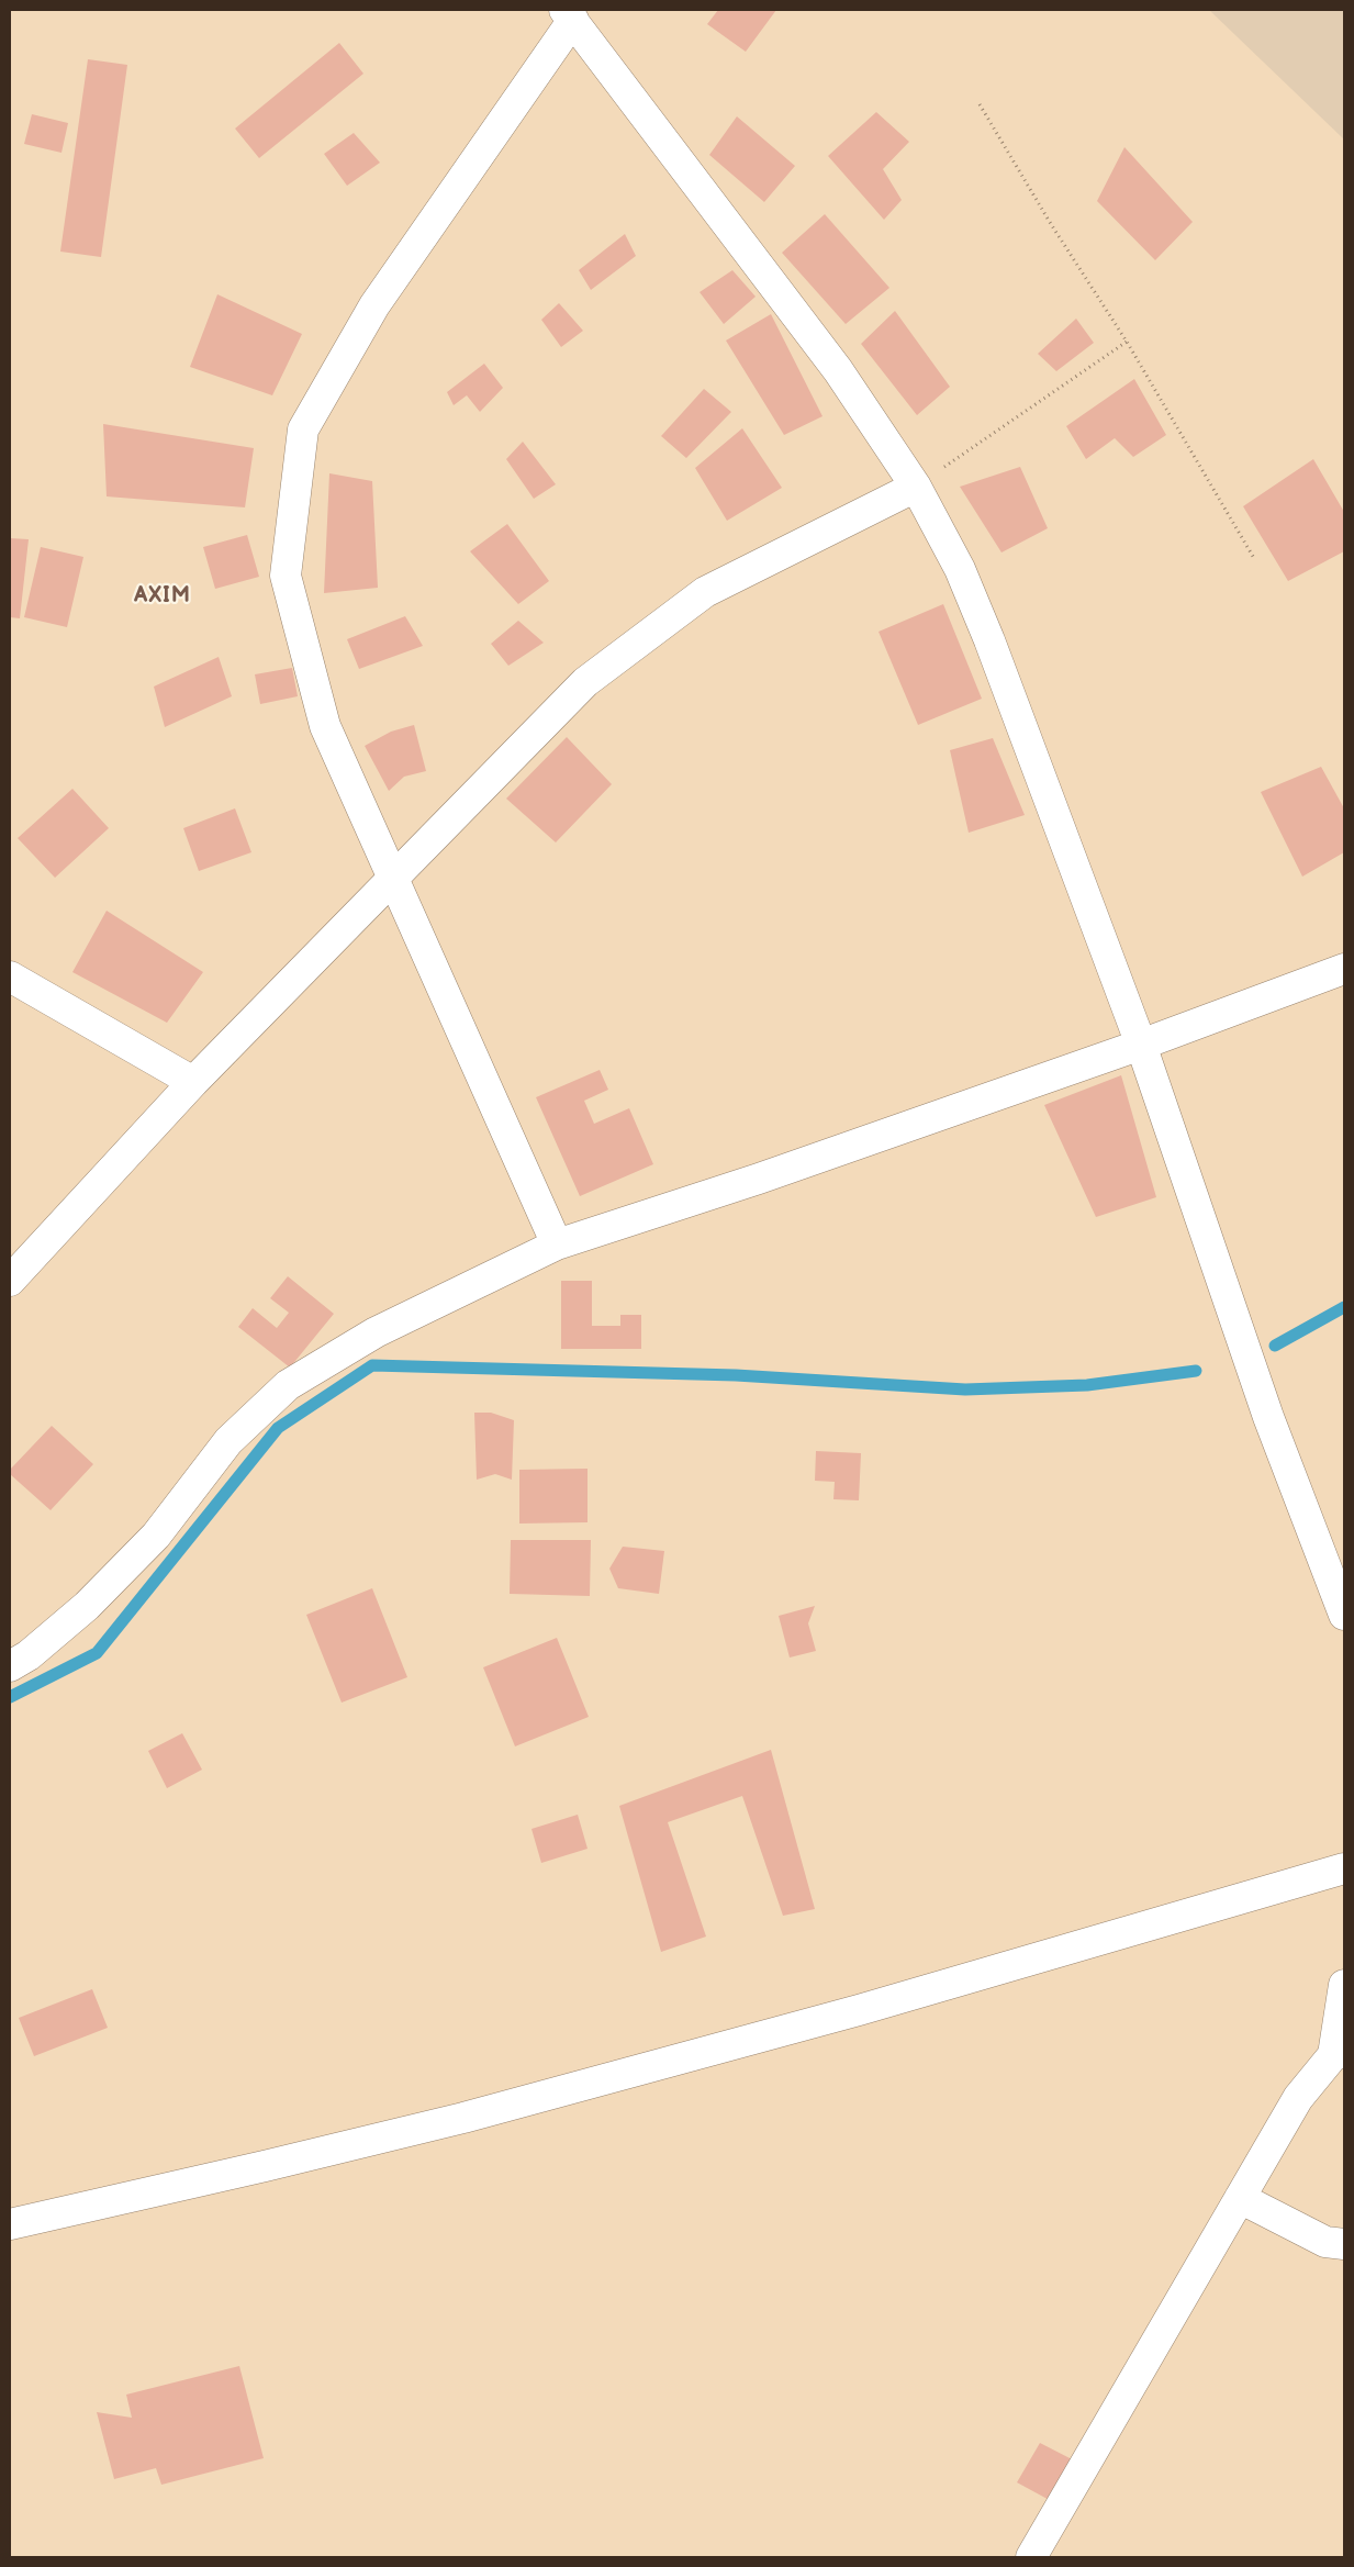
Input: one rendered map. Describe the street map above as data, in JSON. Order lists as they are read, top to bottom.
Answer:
{
  "districts": ["AXIM"]
}
